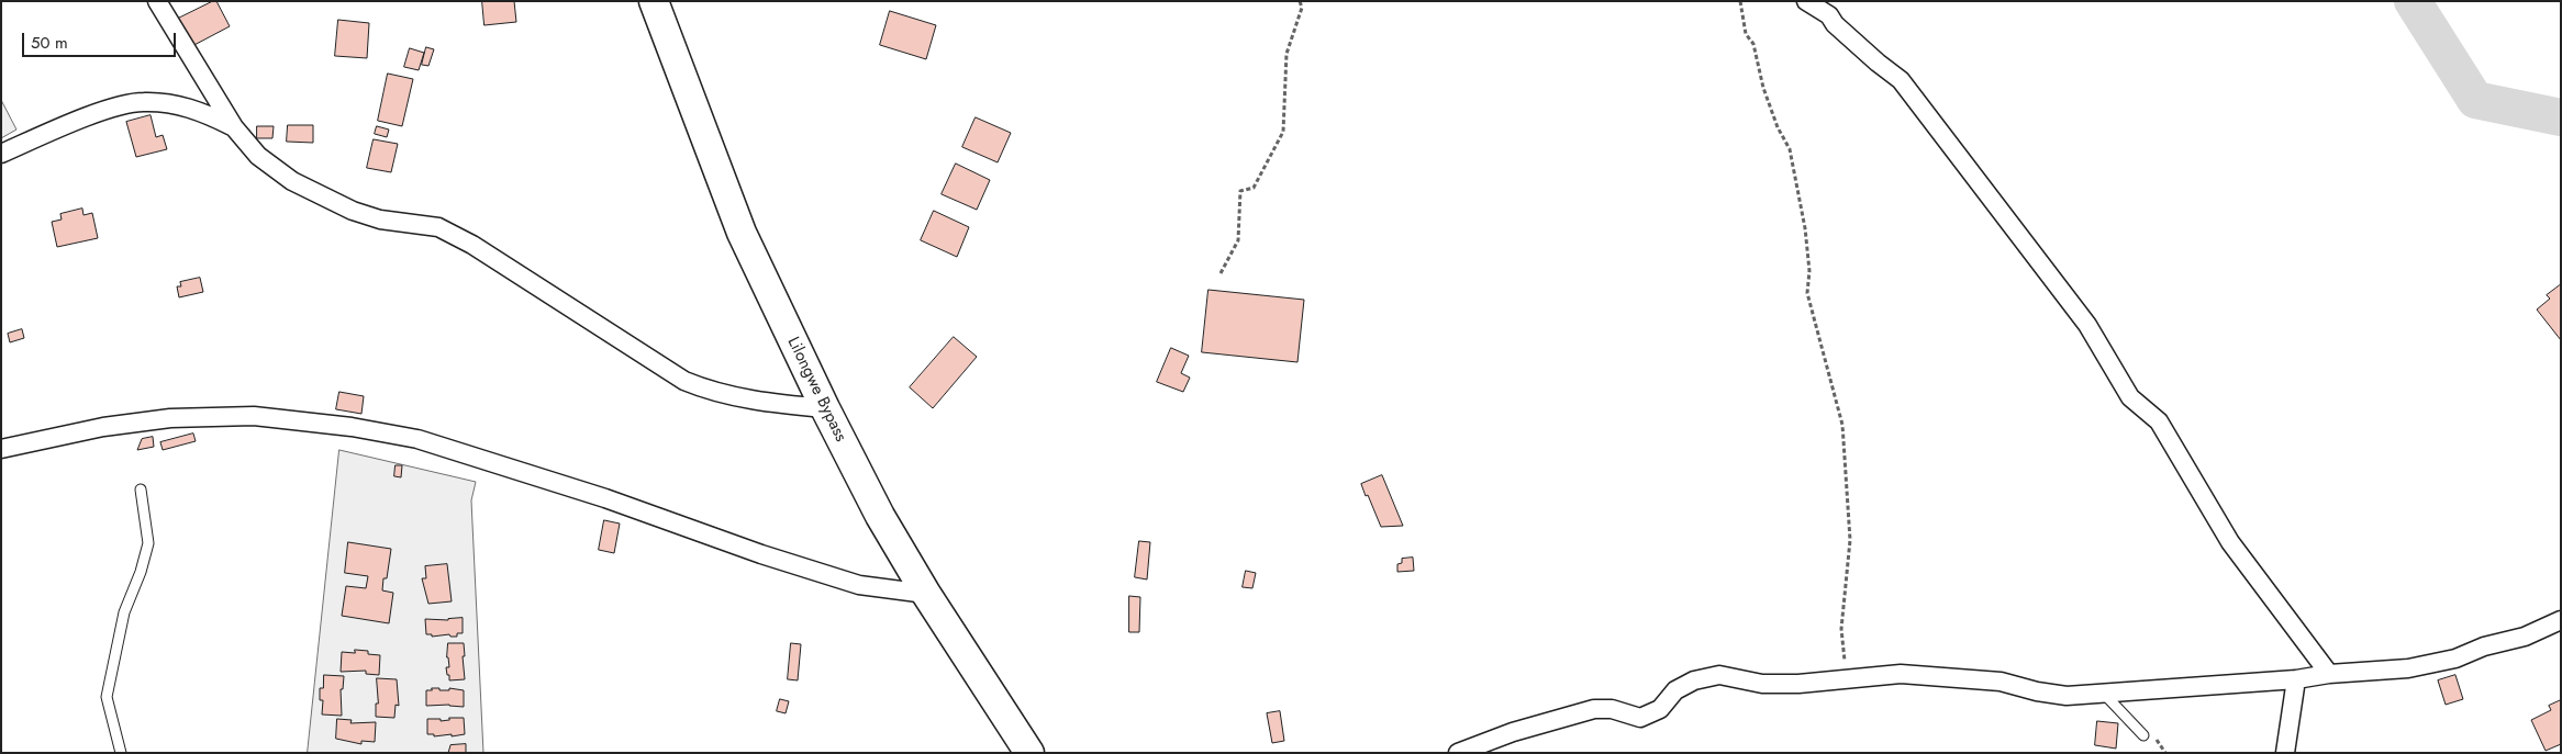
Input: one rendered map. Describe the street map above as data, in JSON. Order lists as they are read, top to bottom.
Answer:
{
  "streets": {
    "main road": ["Lilongwe Bypass"]
  },
  "scale_bar": "50 m"
}
